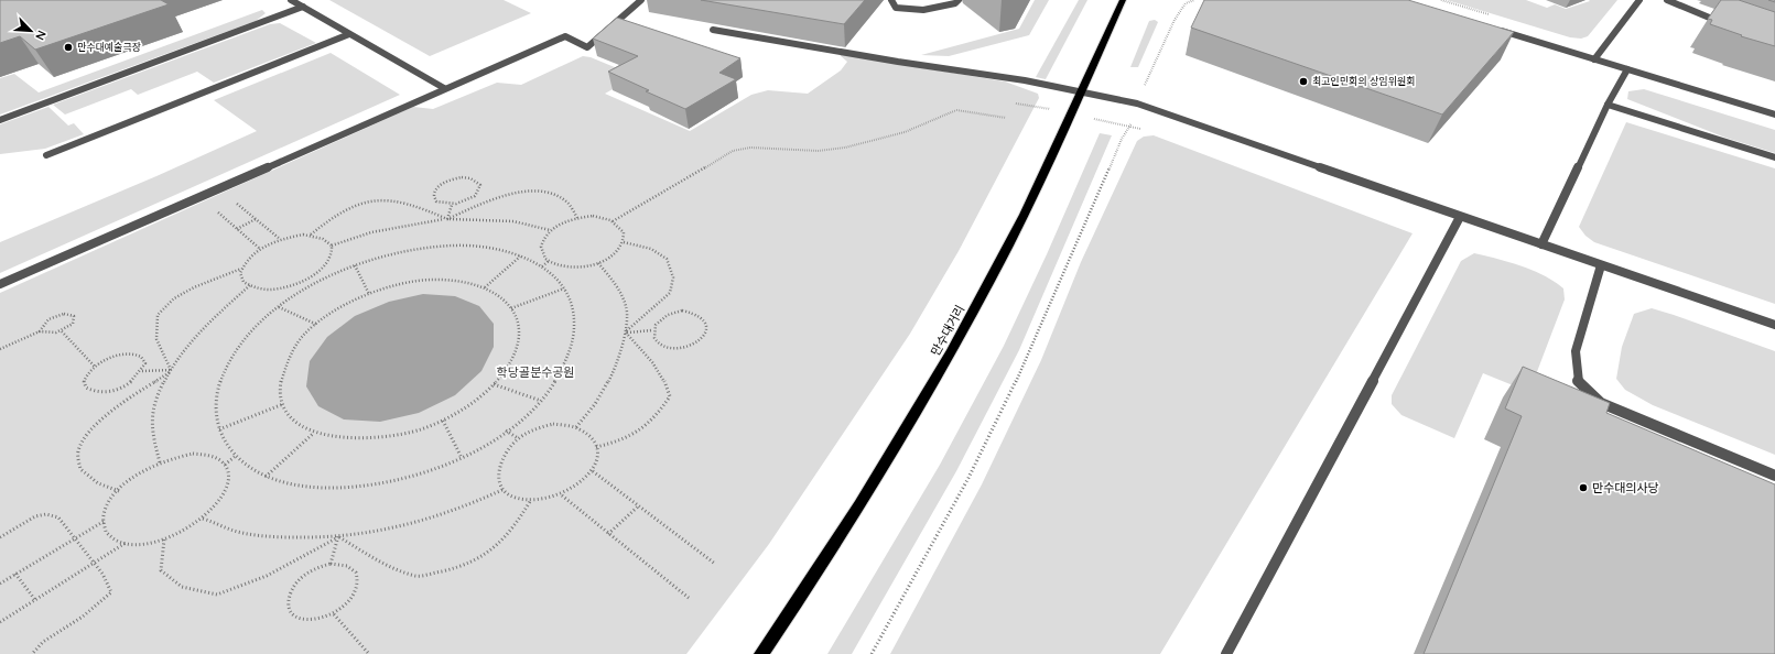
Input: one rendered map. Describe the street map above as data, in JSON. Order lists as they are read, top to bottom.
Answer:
{
  "streets": {
    "main road": ["만수대거리"]
  },
  "parks": ["학당골분수공원"],
  "places": ["만수대예술극장", "최고인민회의 상임위원회", "만수대의사당"],
  "north": "bottom right"
}
